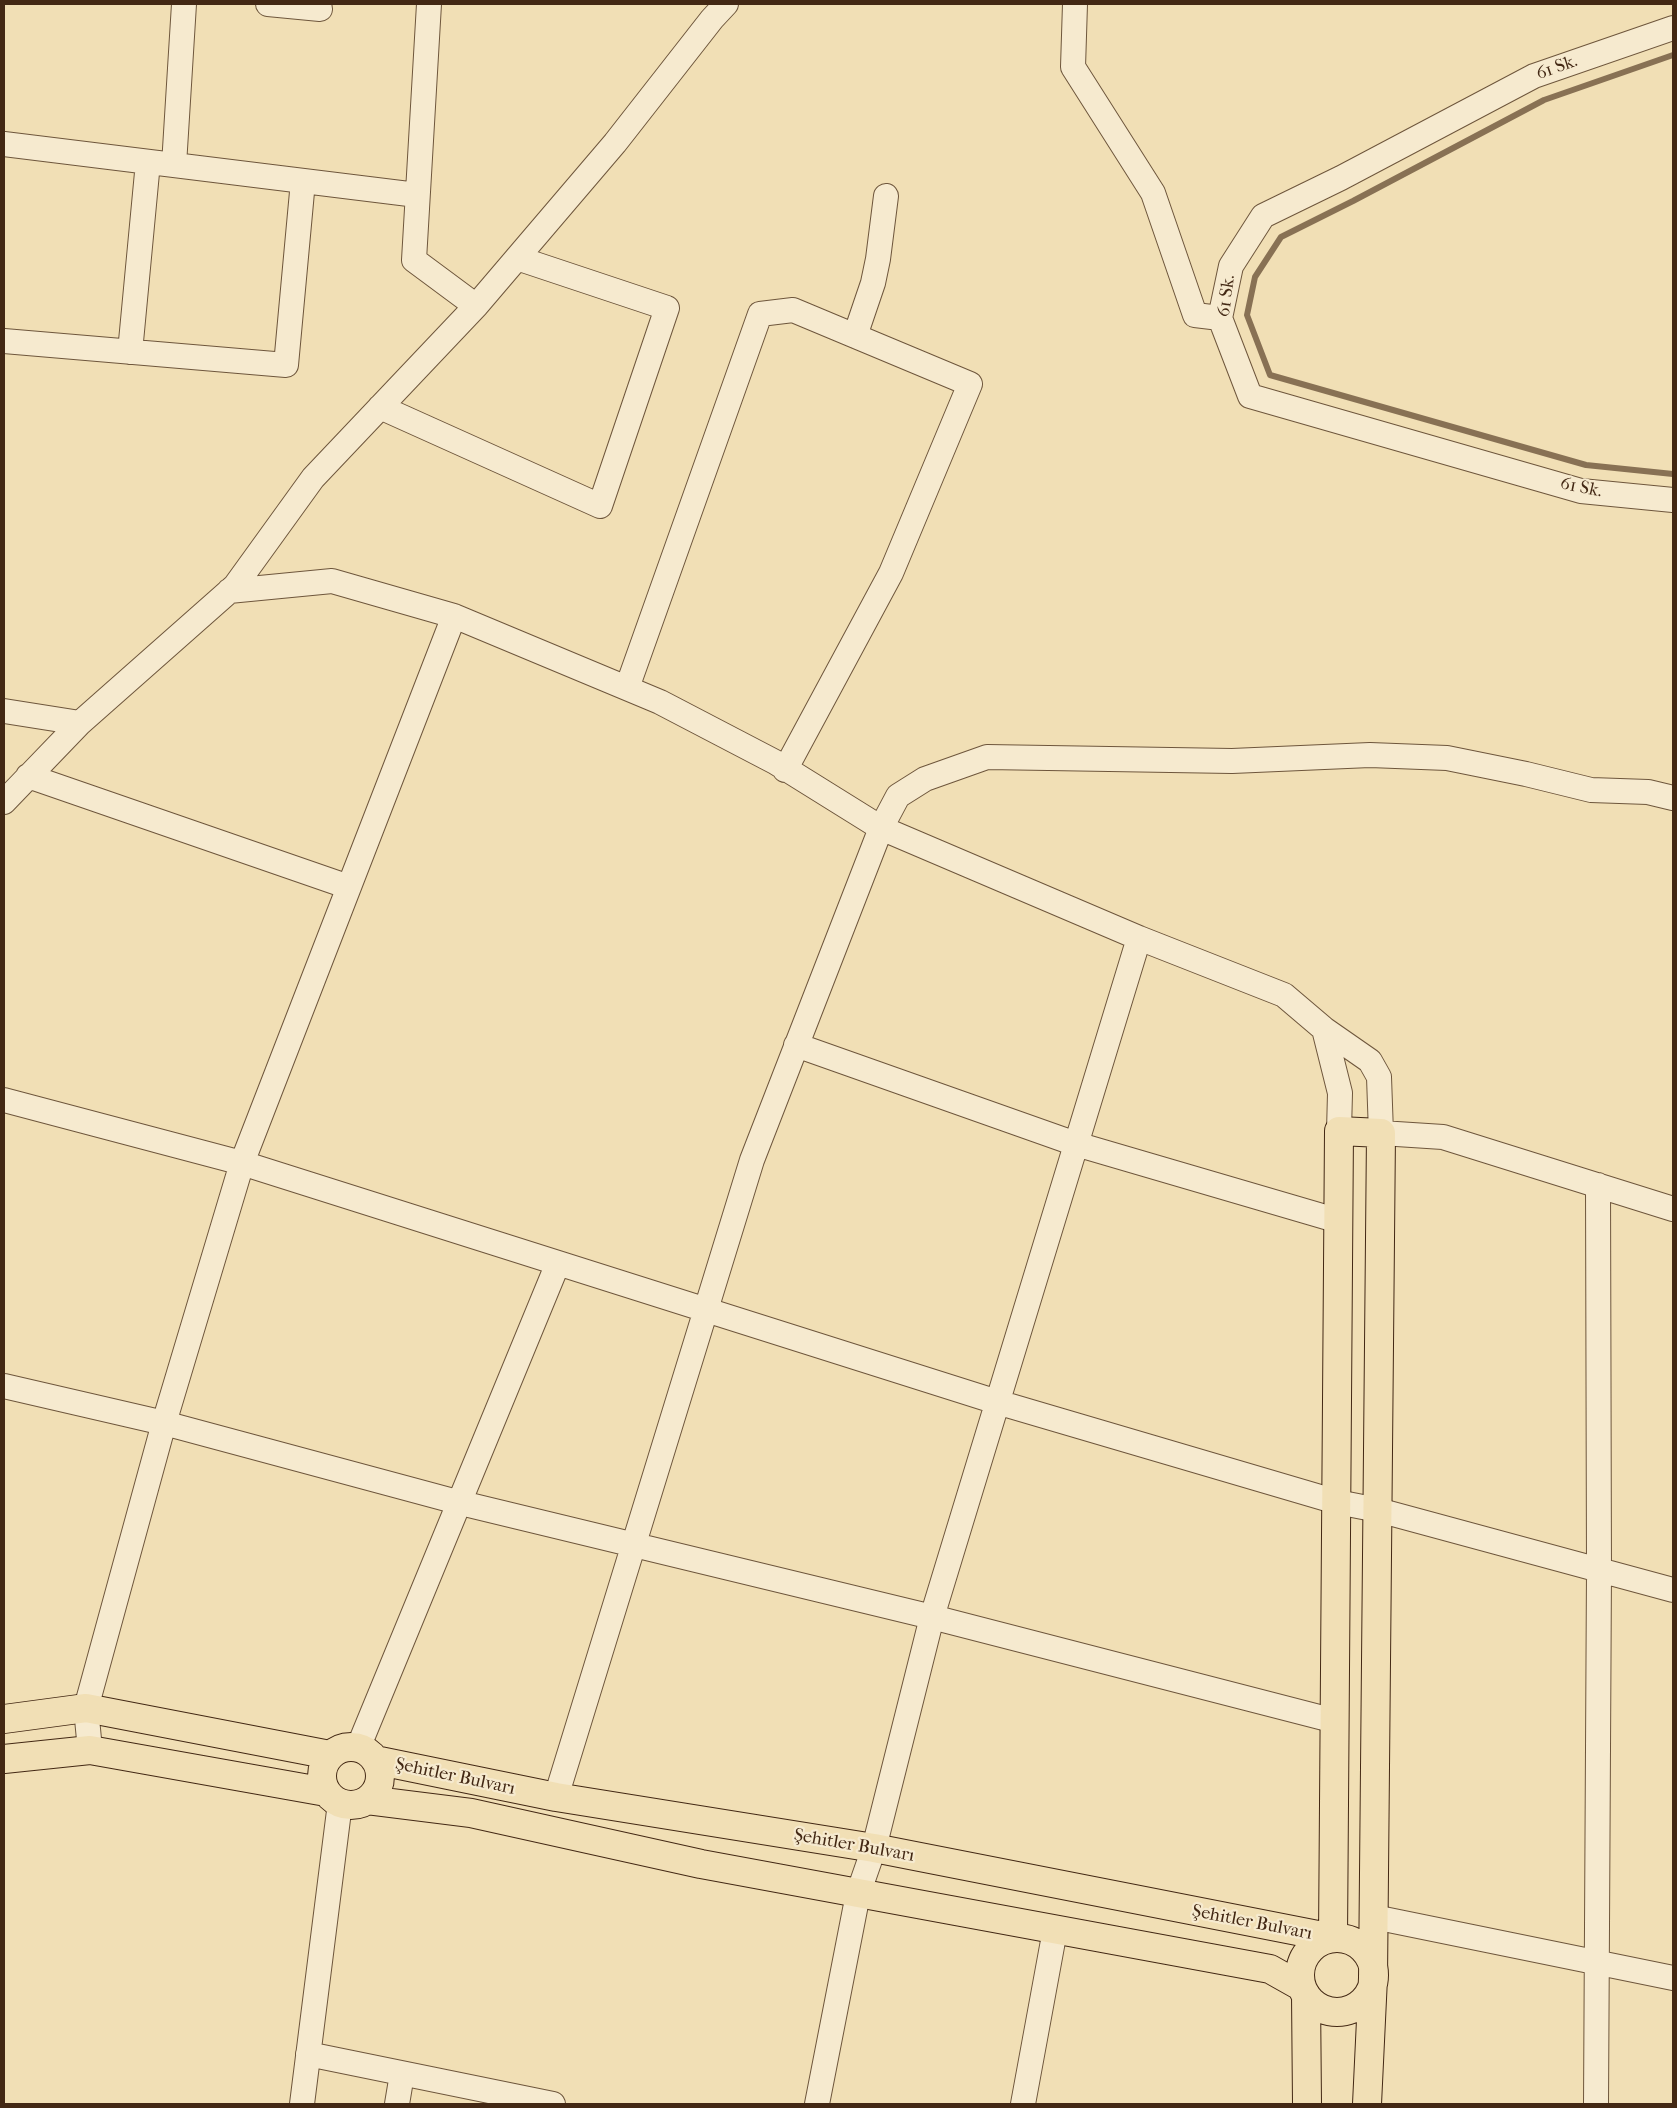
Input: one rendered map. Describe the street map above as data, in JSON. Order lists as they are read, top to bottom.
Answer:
{
  "streets": {
    "main road": ["Şehitler Bulvarı"],
    "street": ["61 Sk."]
  }
}
